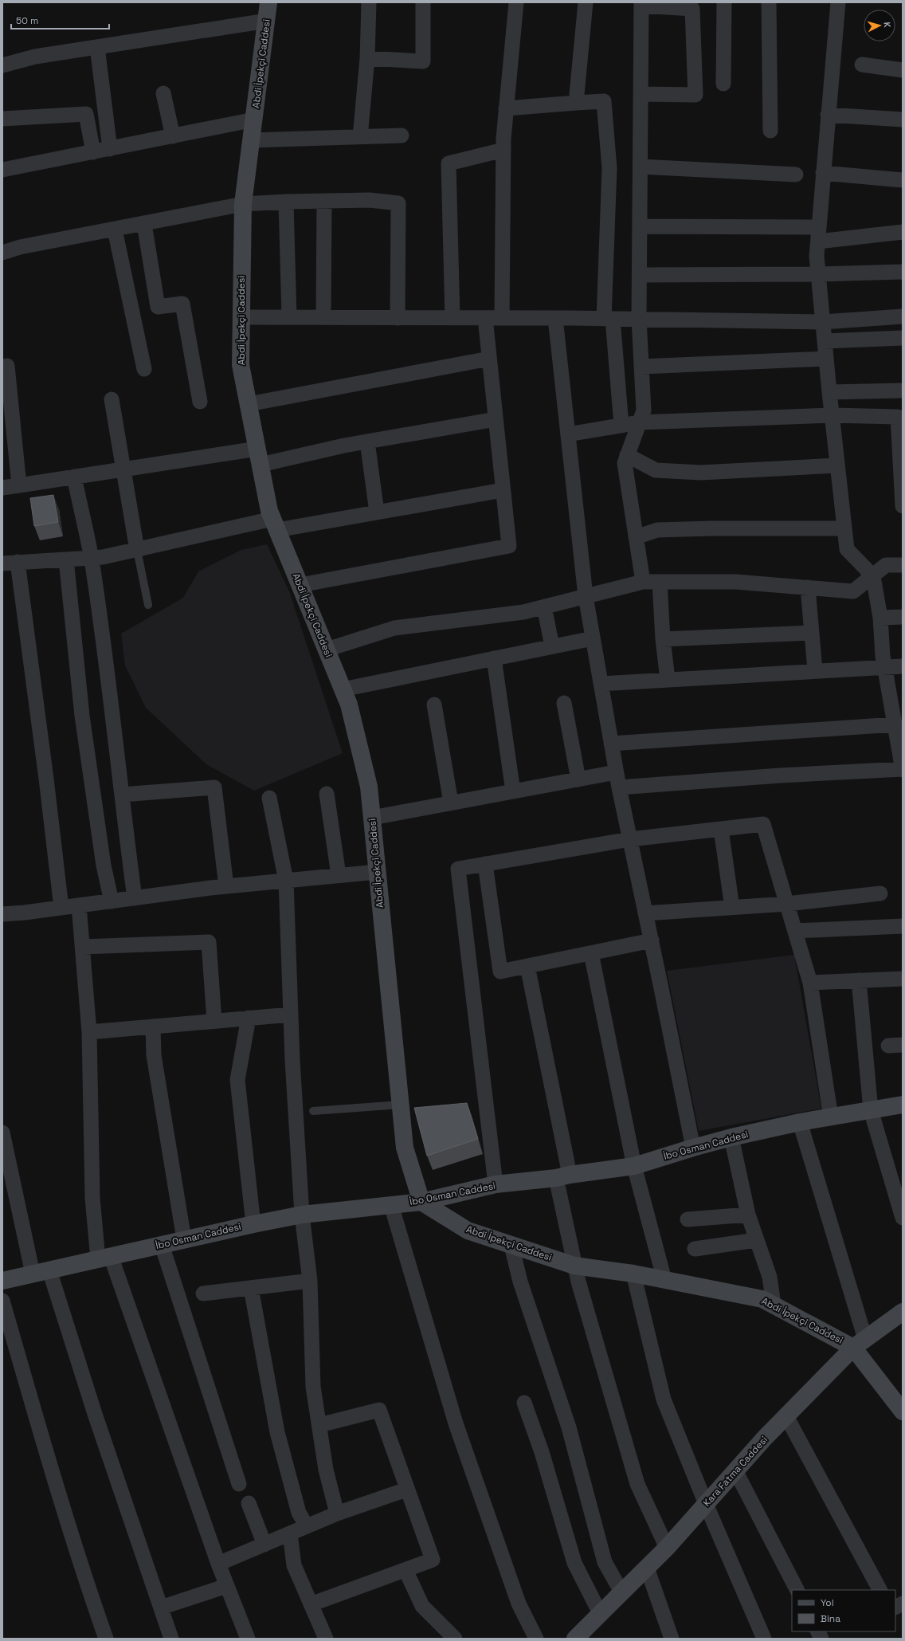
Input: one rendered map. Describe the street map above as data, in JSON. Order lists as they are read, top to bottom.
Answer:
{
  "streets": {
    "main road": ["Abdi İpekçi Caddesi", "İbo Osman Caddesi", "Kara Fatma Caddesi"]
  },
  "crossings": [
    ["Abdi İpekçi Caddesi", "İbo Osman Caddesi"],
    ["Abdi İpekçi Caddesi", "Kara Fatma Caddesi"]
  ],
  "legend": ["Yol", "Bina"],
  "scale_bar": "50 m",
  "north": "right"
}
